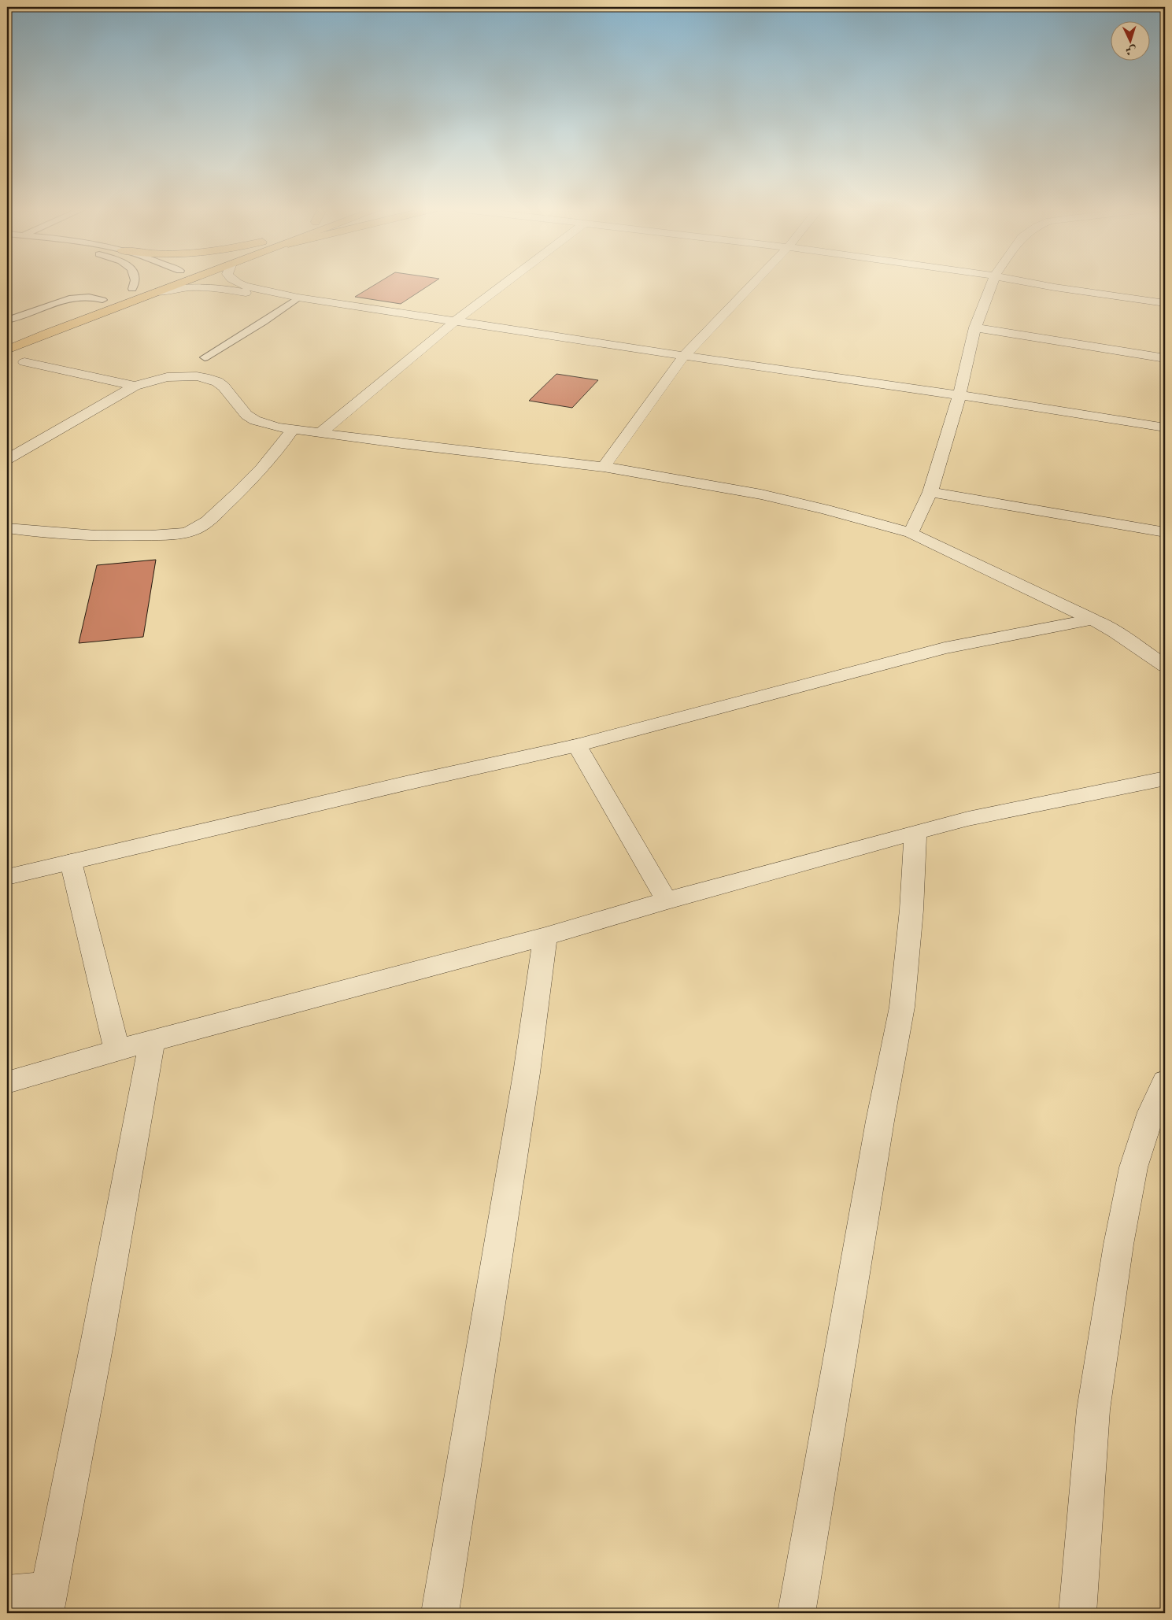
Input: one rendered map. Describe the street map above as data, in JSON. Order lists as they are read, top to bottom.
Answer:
{
  "north": "bottom"
}
